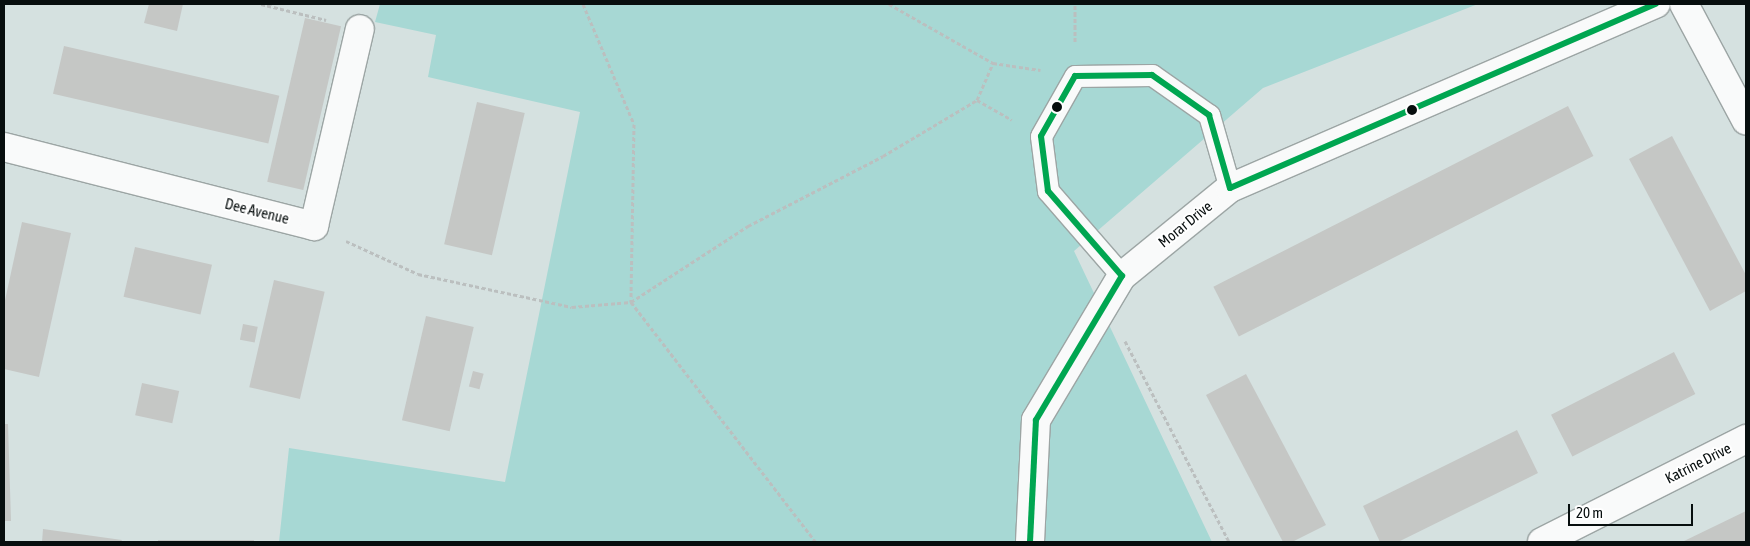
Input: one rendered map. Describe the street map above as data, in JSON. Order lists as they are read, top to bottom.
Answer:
{
  "streets": {
    "street": ["Dee Avenue", "Morar Drive", "Katrine Drive"]
  },
  "scale_bar": "20 m"
}
